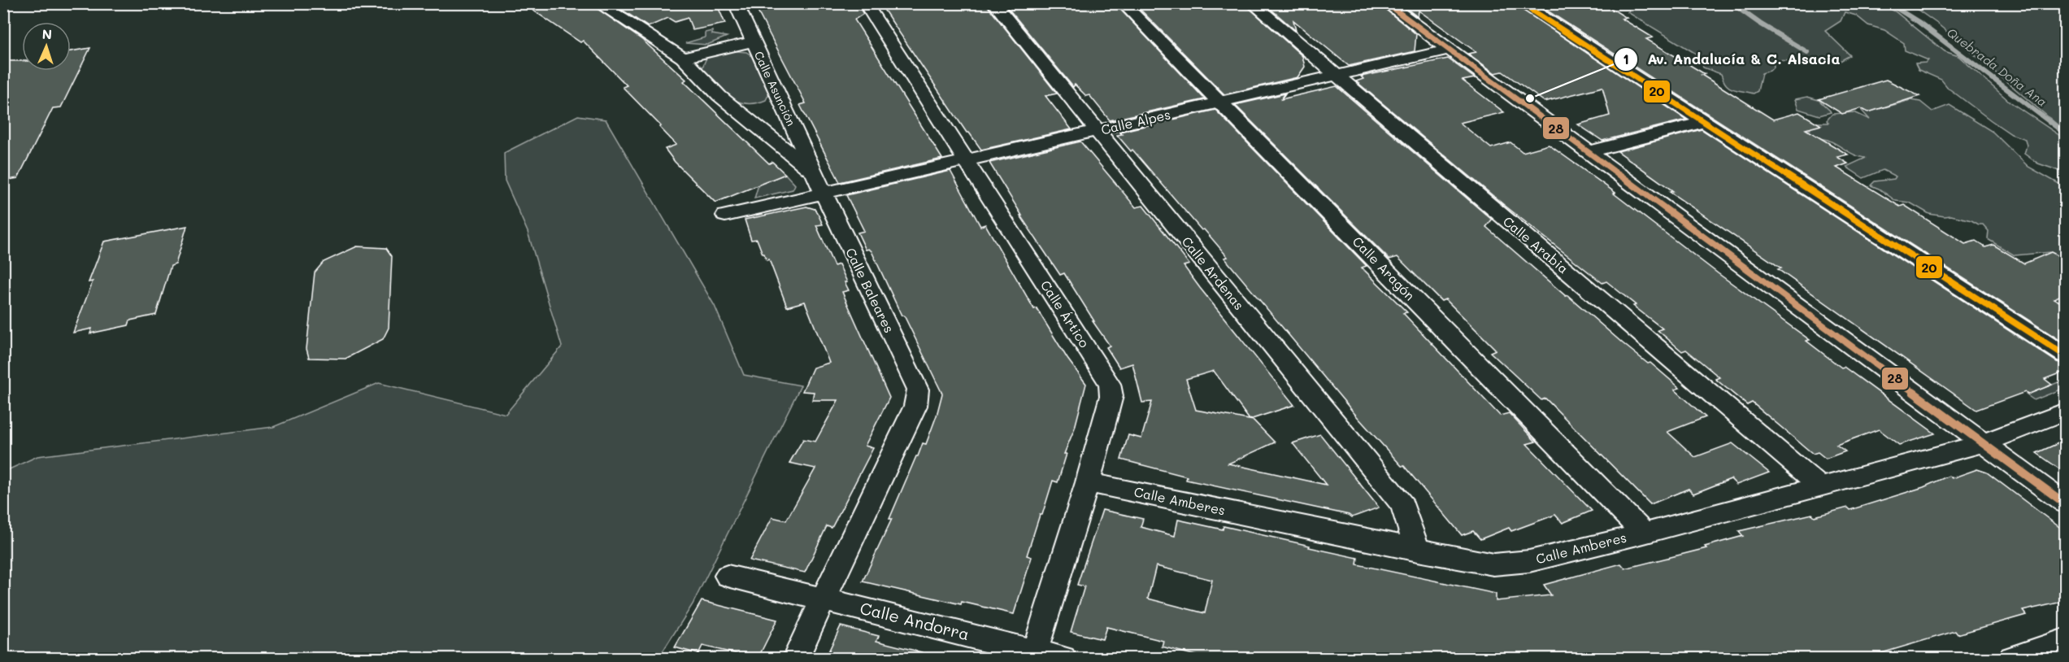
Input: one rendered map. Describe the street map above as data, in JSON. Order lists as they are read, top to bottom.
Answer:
{
  "streets": {
    "street": [
      "Calle Asunción",
      "Calle Alpes",
      "Calle Arabia",
      "Calle Aragón",
      "Calle Ardenas",
      "Calle Baleares",
      "Calle Ártico",
      "Calle Amberes",
      "Calle Andorra"
    ]
  },
  "crossings": [
    ["Calle Asunción", "Calle Baleares"],
    ["Calle Alpes", "Calle Arabia"],
    ["Calle Alpes", "Calle Aragón"],
    ["Calle Alpes", "Calle Ardenas"],
    ["Calle Alpes", "Calle Baleares"],
    ["Calle Alpes", "Calle Ártico"],
    ["Calle Arabia", "Calle Amberes"],
    ["Calle Aragón", "Calle Amberes"],
    ["Calle Ardenas", "Calle Amberes"],
    ["Calle Baleares", "Calle Andorra"],
    ["Calle Ártico", "Calle Amberes"],
    ["Calle Ártico", "Calle Andorra"]
  ],
  "water": ["Quebrada Doña Ana"],
  "places": ["Av. Andalucía & C. Alsacia"],
  "lines": ["transit line 28", "transit line 20"],
  "north": "top"
}
